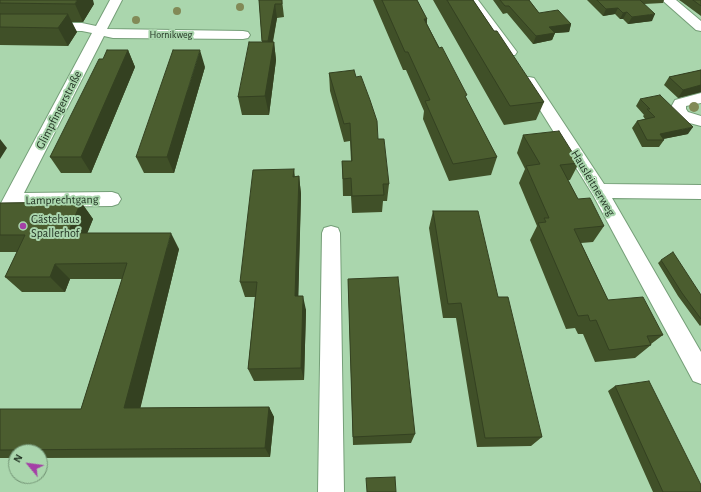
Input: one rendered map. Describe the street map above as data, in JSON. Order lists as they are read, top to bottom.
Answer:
{
  "streets": {
    "street": [
      "Hornikweg",
      "Glimpfingerstraße",
      "Hausleitnerweg",
      "Lamprechtgang"
    ]
  },
  "crossings": [
    ["Hornikweg", "Glimpfingerstraße"],
    ["Glimpfingerstraße", "Lamprechtgang"]
  ],
  "places": ["Gästehaus Spallerhof"],
  "north": "top left"
}
